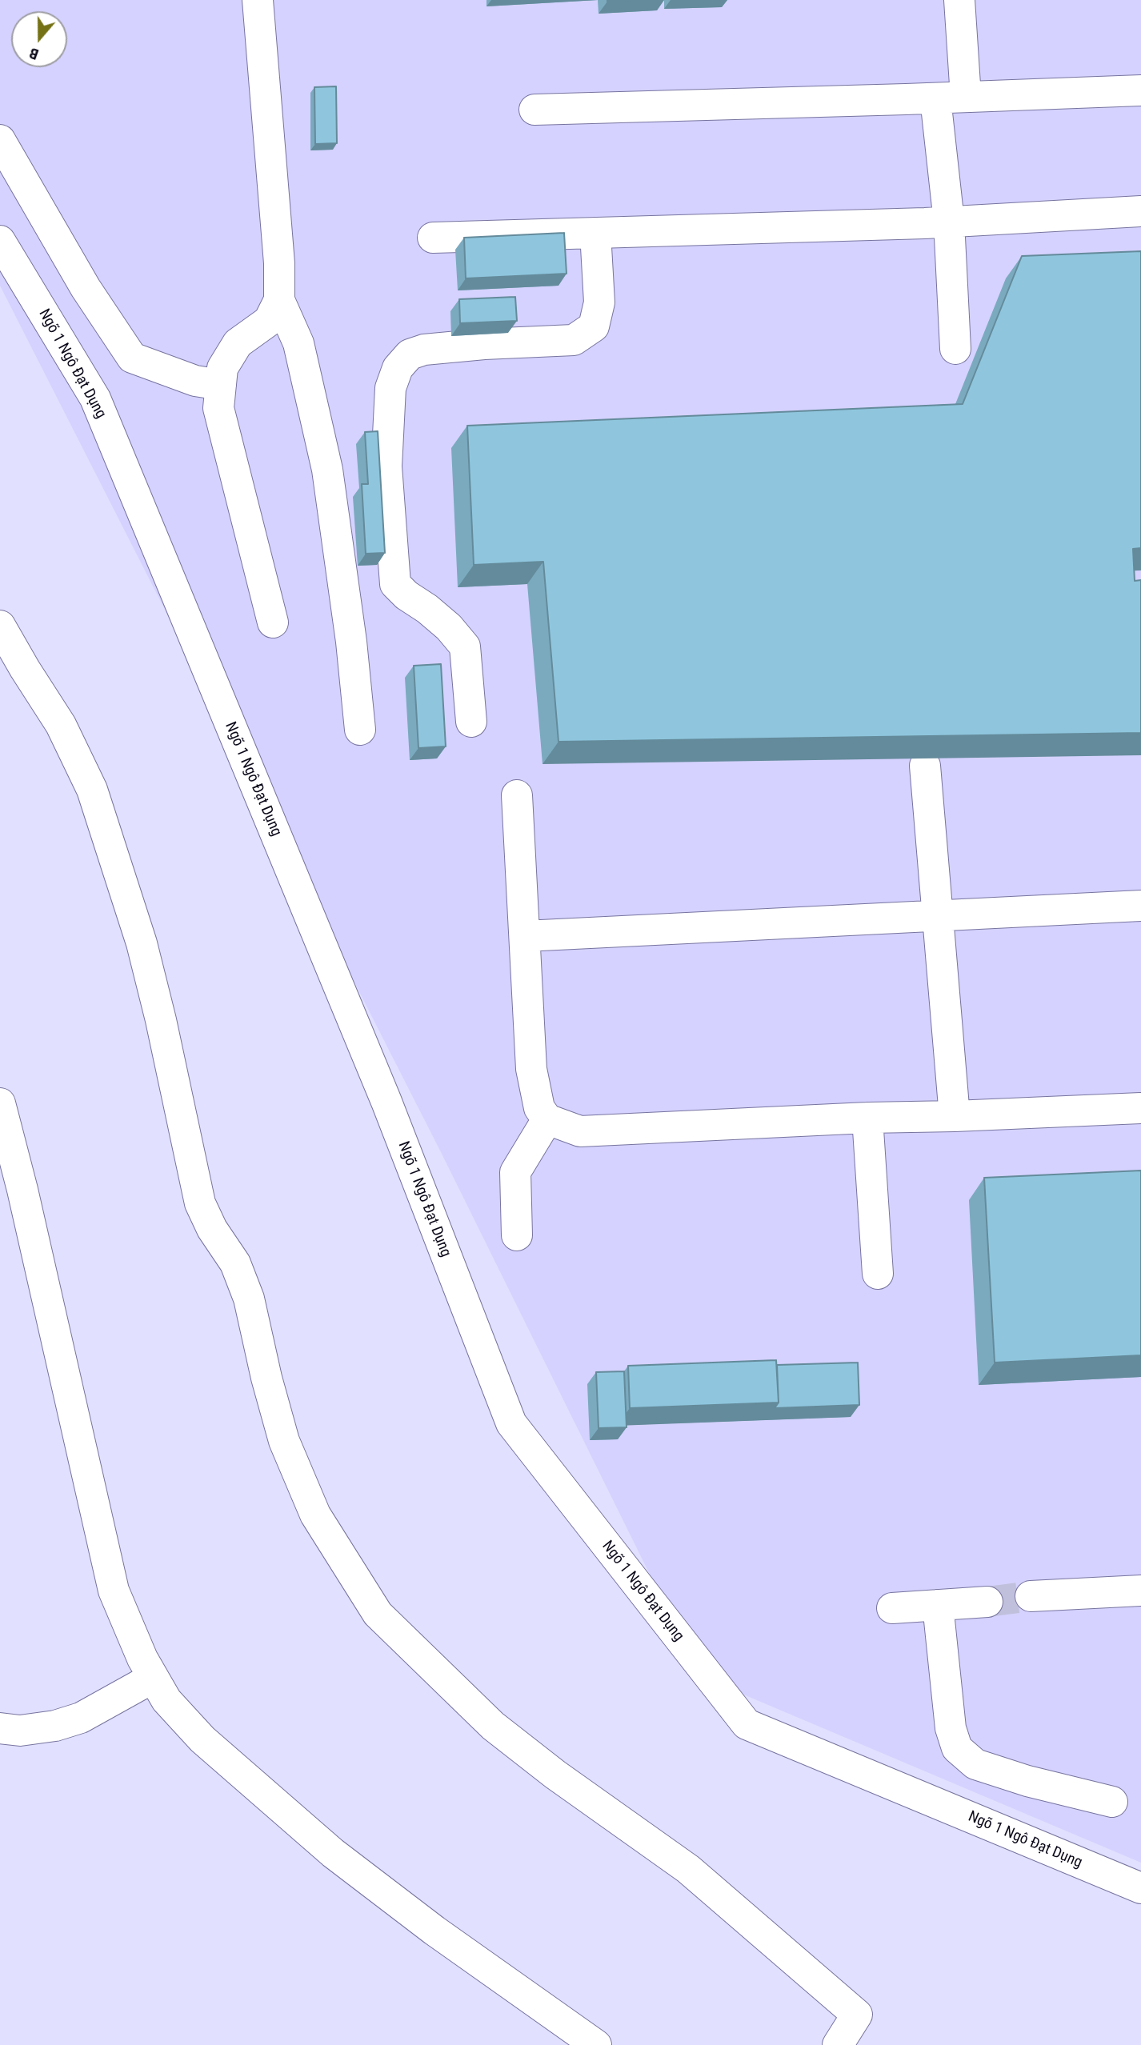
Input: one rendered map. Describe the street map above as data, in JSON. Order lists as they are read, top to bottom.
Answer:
{
  "streets": {
    "street": ["Ngõ 1 Ngô Đạt Dụng"]
  },
  "north": "bottom"
}
